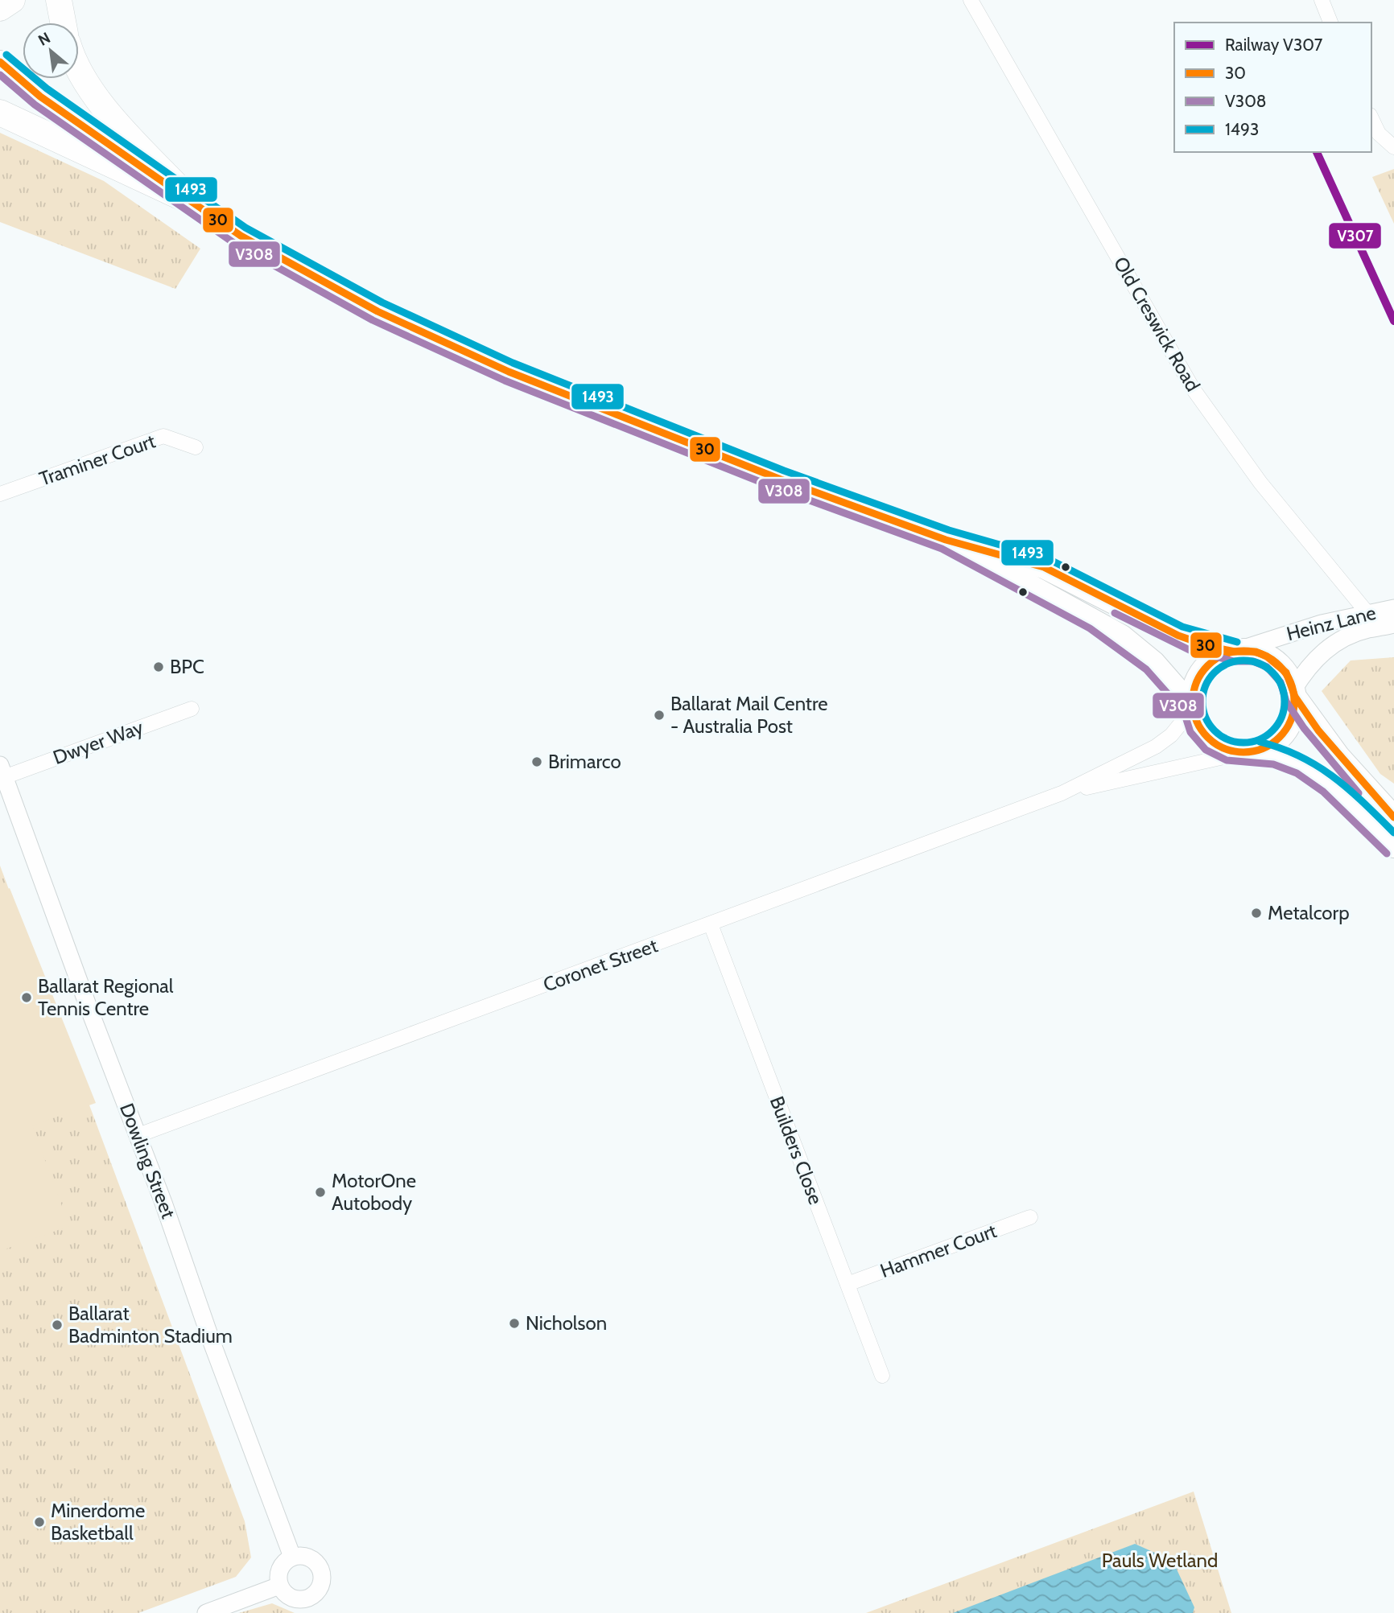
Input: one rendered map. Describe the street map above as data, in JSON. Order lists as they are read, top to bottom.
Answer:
{
  "streets": {
    "street": [
      "Old Creswick Road",
      "Traminer Court",
      "Heinz Lane",
      "Dwyer Way",
      "Coronet Street",
      "Builders Close",
      "Dowling Street",
      "Hammer Court"
    ]
  },
  "crossings": [
    ["Old Creswick Road", "Heinz Lane"],
    ["Heinz Lane", "Coronet Street"],
    ["Dwyer Way", "Dowling Street"],
    ["Coronet Street", "Builders Close"],
    ["Coronet Street", "Dowling Street"],
    ["Builders Close", "Hammer Court"]
  ],
  "parks": ["Pauls Wetland"],
  "places": [
    "BPC",
    "Ballarat Mail Centre - Australia Post",
    "Brimarco",
    "Metalcorp",
    "Ballarat Regional Tennis Centre",
    "MotorOne Autobody",
    "Nicholson",
    "Ballarat Badminton Stadium",
    "Minerdome Basketball"
  ],
  "lines": [
    "transit line 1493",
    "transit line 30",
    "transit line V308",
    "rail line V307"
  ],
  "legend": [
    "Railway V307",
    "30",
    "V308",
    "1493"
  ],
  "north": "top left"
}
